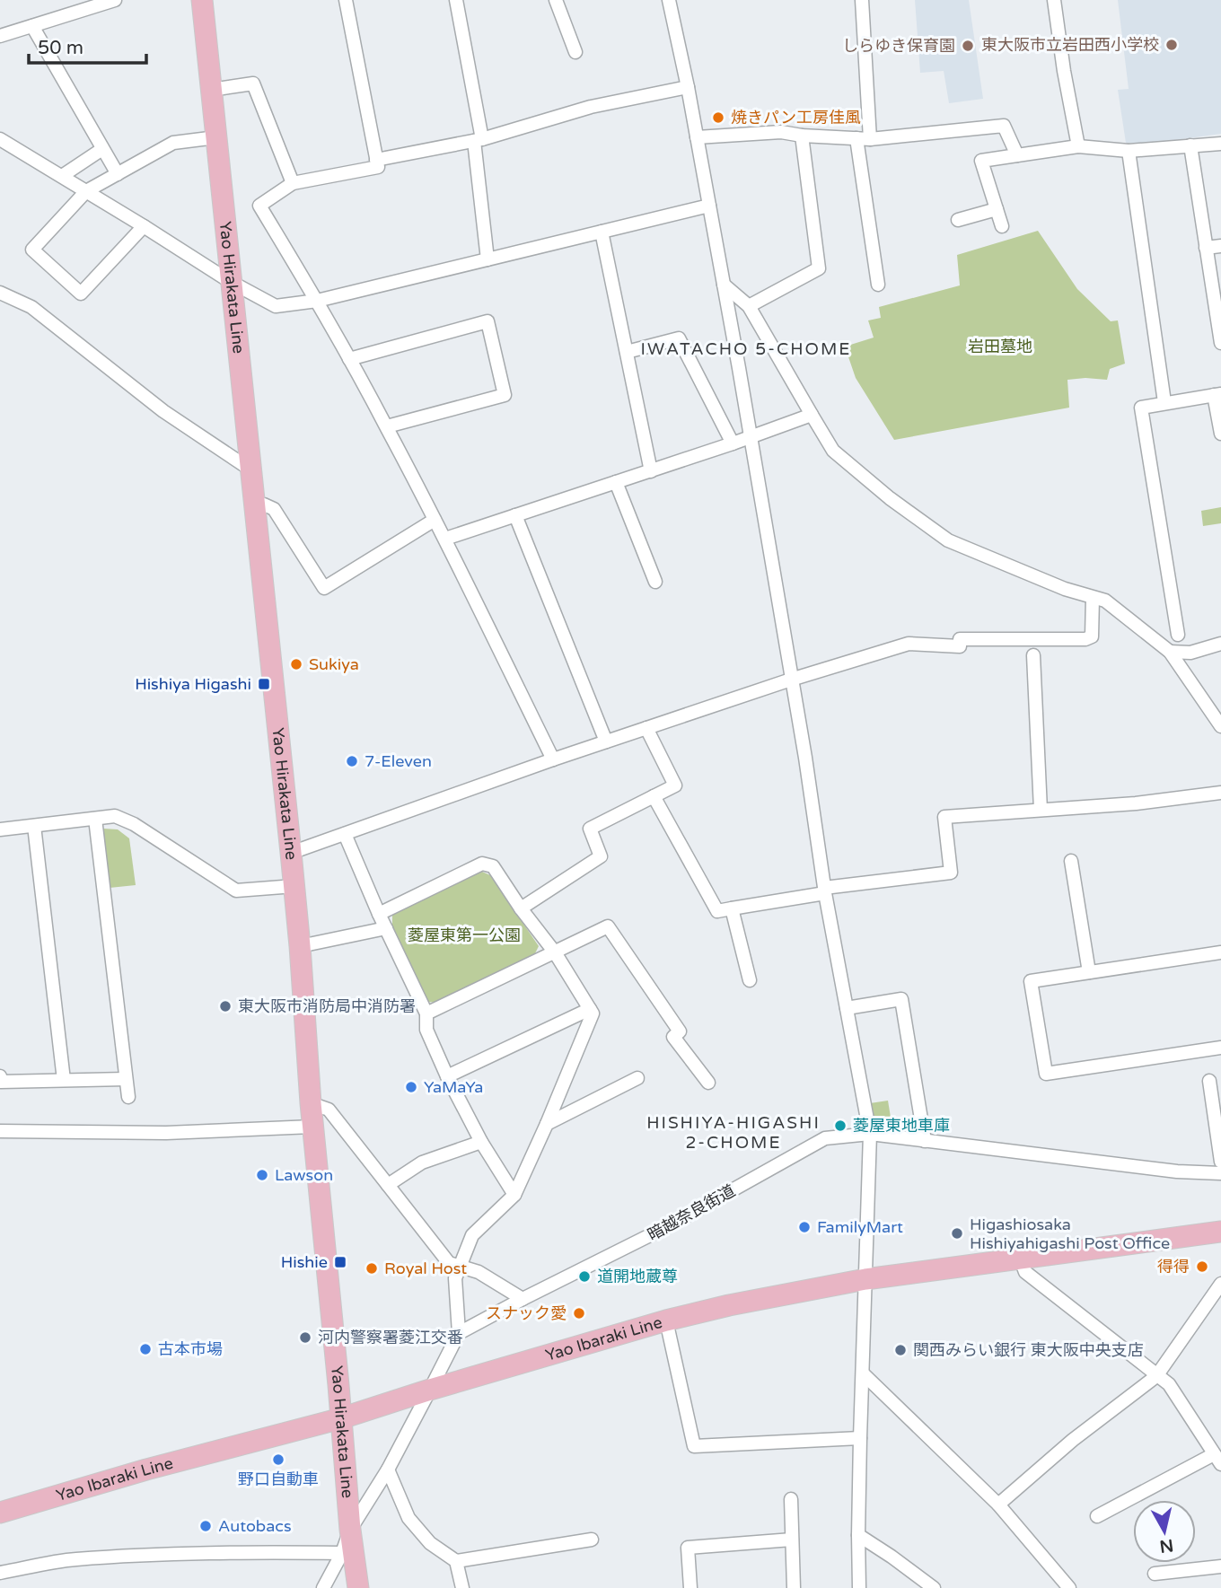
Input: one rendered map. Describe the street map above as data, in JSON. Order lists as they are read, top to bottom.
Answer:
{
  "streets": {
    "main road": ["Yao Hirakata Line", "Yao Ibaraki Line"],
    "street": ["暗越奈良街道"]
  },
  "crossings": [
    ["Yao Hirakata Line", "Yao Ibaraki Line"]
  ],
  "districts": ["IWATACHO 5-CHOME", "HISHIYA-HIGASHI 2-CHOME"],
  "parks": ["岩田墓地", "菱屋東第一公園"],
  "places": {
    "other": [
      "東大阪市立岩田西小学校",
      "しらゆき保育園",
      "焼きパン工房佳風",
      "Sukiya",
      "7-Eleven",
      "東大阪市消防局中消防署",
      "YaMaYa",
      "菱屋東地車庫",
      "Lawson",
      "FamilyMart",
      "Higashiosaka Hishiyahigashi Post Office",
      "得得",
      "Royal Host",
      "道開地蔵尊",
      "スナック愛",
      "河内警察署菱江交番",
      "古本市場",
      "関西みらい銀行 東大阪中央支店",
      "野口自動車",
      "Autobacs"
    ],
    "transit": ["Hishiya Higashi", "Hishie"]
  },
  "scale_bar": "50 m",
  "north": "bottom"
}
